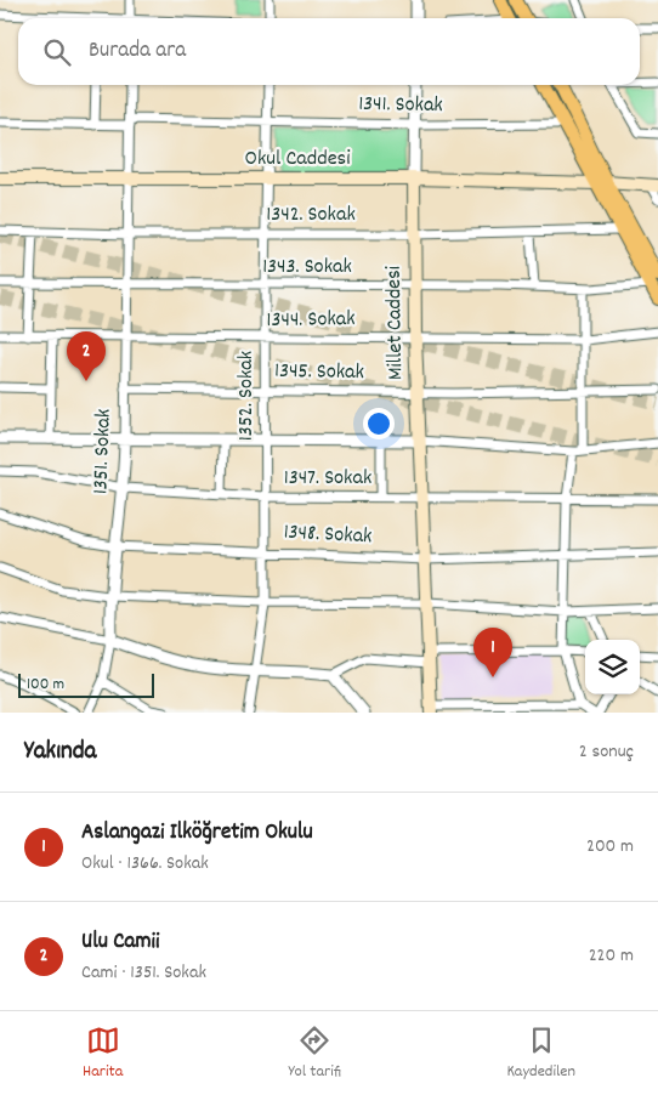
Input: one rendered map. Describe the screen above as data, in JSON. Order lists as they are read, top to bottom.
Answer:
{
  "streets": {
    "main road": ["Okul Caddesi", "Millet Caddesi"],
    "street": [
      "1341. Sokak",
      "1342. Sokak",
      "1343. Sokak",
      "1344. Sokak",
      "1345. Sokak",
      "1352. Sokak",
      "1351. Sokak",
      "1347. Sokak",
      "1348. Sokak"
    ]
  },
  "crossings": [
    ["1341. Sokak", "Millet Caddesi"],
    ["1341. Sokak", "1352. Sokak"],
    ["1341. Sokak", "1351. Sokak"],
    ["Okul Caddesi", "Millet Caddesi"],
    ["Okul Caddesi", "1352. Sokak"],
    ["Okul Caddesi", "1351. Sokak"],
    ["1342. Sokak", "Millet Caddesi"],
    ["1342. Sokak", "1352. Sokak"],
    ["1342. Sokak", "1351. Sokak"],
    ["1343. Sokak", "Millet Caddesi"],
    ["1343. Sokak", "1352. Sokak"],
    ["1343. Sokak", "1351. Sokak"],
    ["1344. Sokak", "Millet Caddesi"],
    ["1344. Sokak", "1352. Sokak"],
    ["1344. Sokak", "1351. Sokak"],
    ["Millet Caddesi", "1345. Sokak"],
    ["Millet Caddesi", "1347. Sokak"],
    ["Millet Caddesi", "1348. Sokak"],
    ["1345. Sokak", "1352. Sokak"],
    ["1345. Sokak", "1351. Sokak"],
    ["1352. Sokak", "1347. Sokak"],
    ["1352. Sokak", "1348. Sokak"],
    ["1351. Sokak", "1347. Sokak"],
    ["1351. Sokak", "1348. Sokak"]
  ],
  "scale_bar": "100 m",
  "page": {
    "search": "Burada ara",
    "pins": ["2", "1"],
    "scale": "100 m",
    "heading": ["Yakında", "2 sonuç"],
    "list": [
      {
        "mark": "1",
        "name": "Aslangazi Ilköğretim Okulu",
        "note": "Okul · 1366. Sokak",
        "value": "200 m"
      },
      {
        "mark": "2",
        "name": "Ulu Camii",
        "note": "Cami · 1351. Sokak",
        "value": "220 m"
      }
    ],
    "nav": ["Harita", "Yol tarifi", "Kaydedilen"]
  }
}
